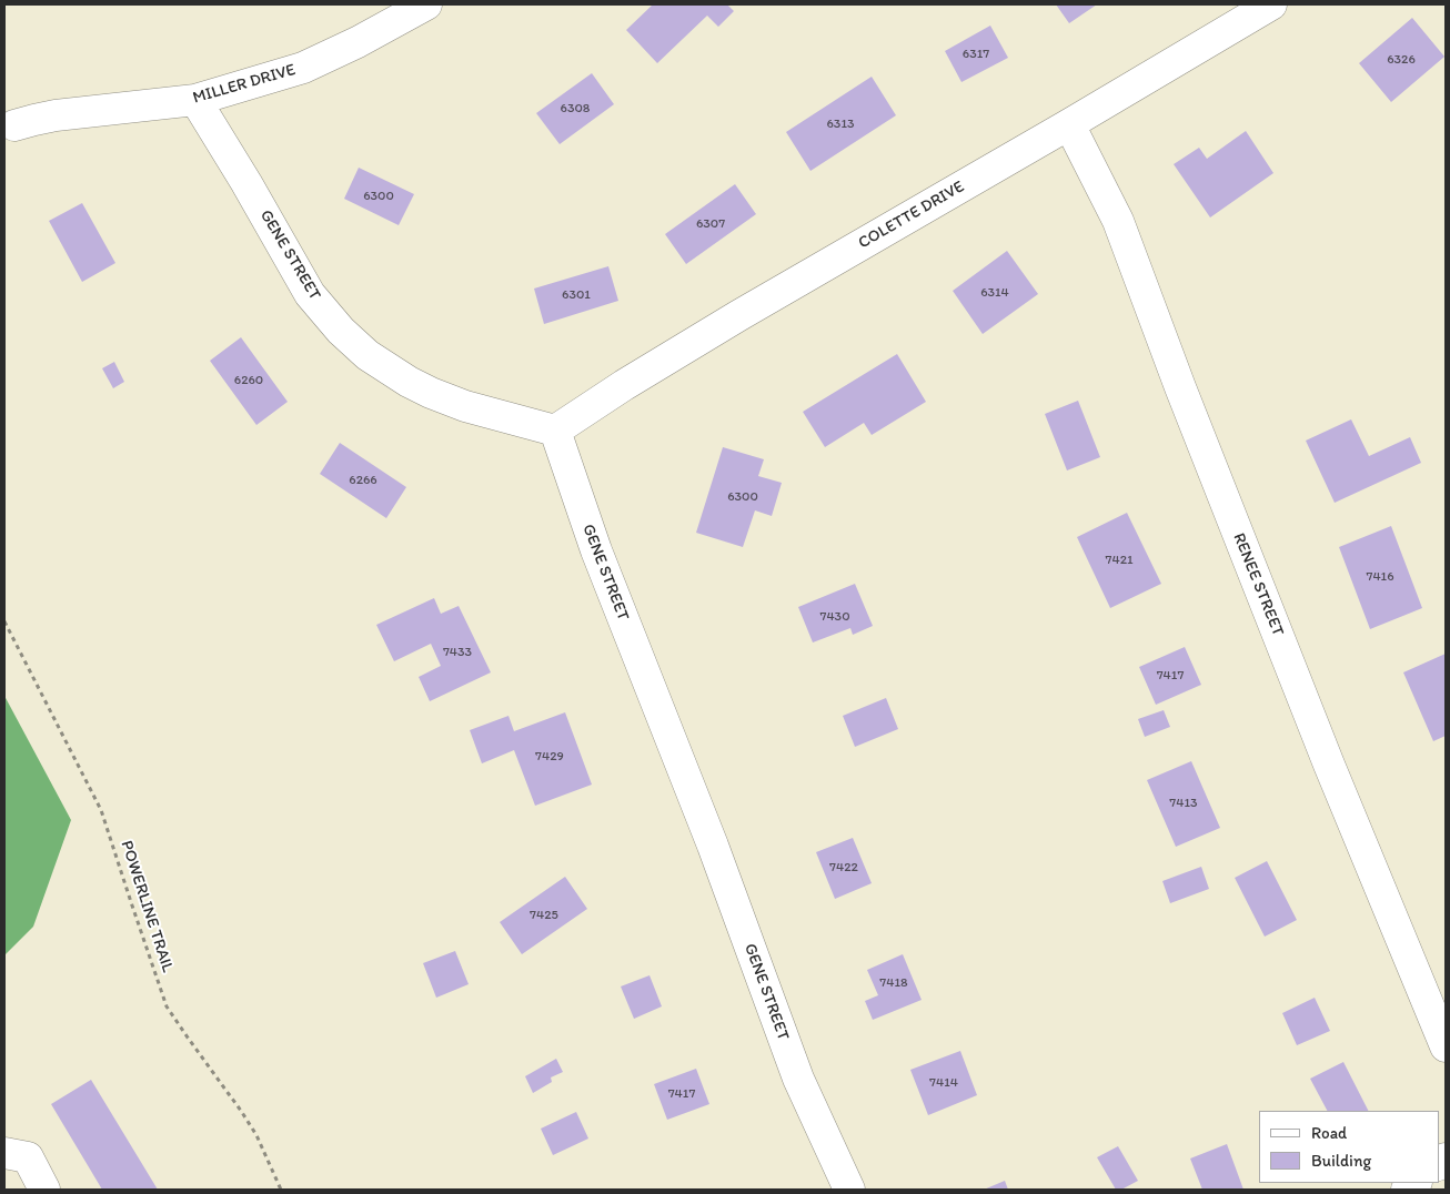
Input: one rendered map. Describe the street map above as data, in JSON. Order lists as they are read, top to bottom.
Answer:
{
  "streets": {
    "street": [
      "MILLER DRIVE",
      "COLETTE DRIVE",
      "GENE STREET",
      "RENEE STREET"
    ],
    "path": ["POWERLINE TRAIL"]
  },
  "crossings": [
    ["MILLER DRIVE", "GENE STREET"],
    ["COLETTE DRIVE", "GENE STREET"],
    ["COLETTE DRIVE", "RENEE STREET"]
  ],
  "house_numbers": [
    "6317",
    "6326",
    "6308",
    "6313",
    "6300",
    "6307",
    "6314",
    "6301",
    "6260",
    "6266",
    "6300",
    "7421",
    "7416",
    "7430",
    "7433",
    "7417",
    "7429",
    "7413",
    "7422",
    "7425",
    "7418",
    "7414",
    "7417"
  ],
  "legend": ["Road", "Building"]
}
